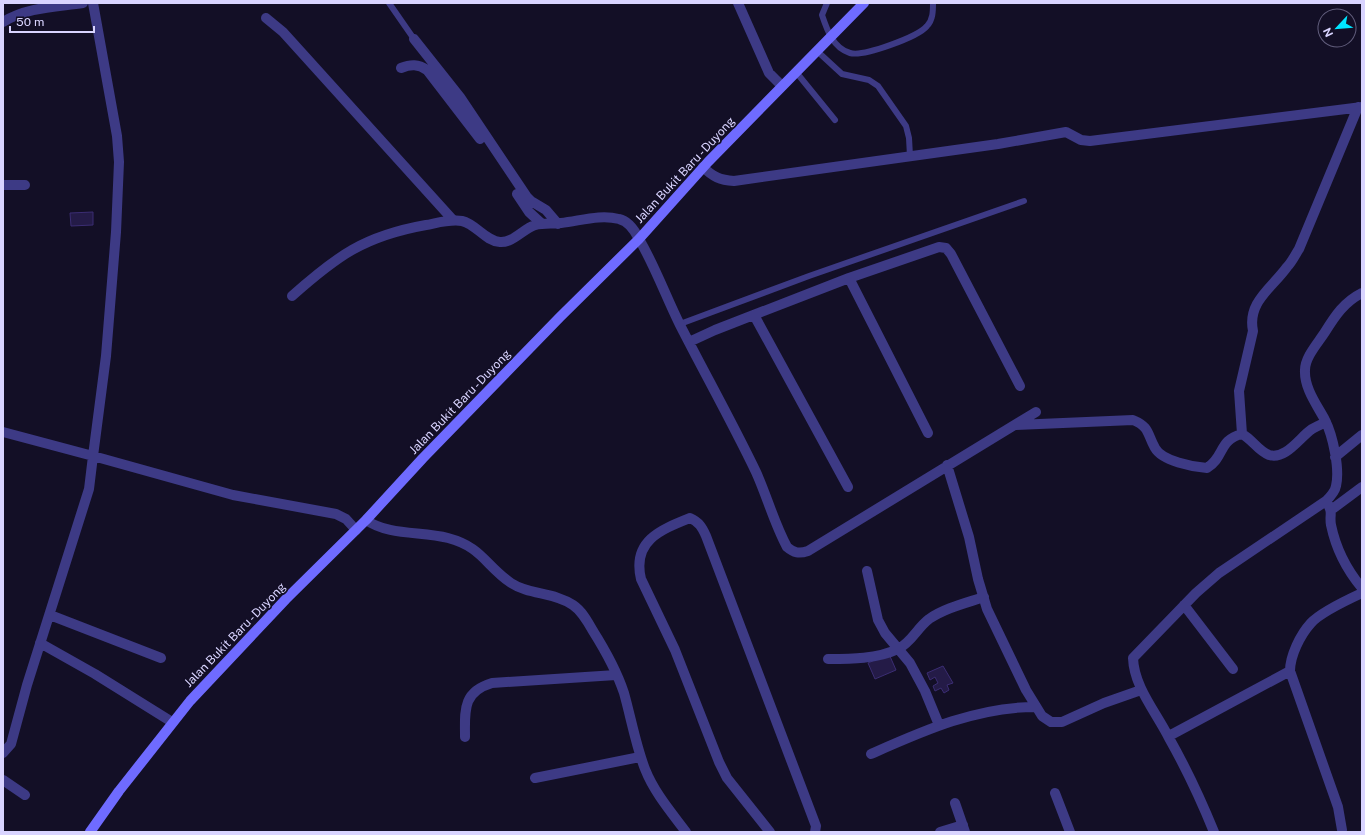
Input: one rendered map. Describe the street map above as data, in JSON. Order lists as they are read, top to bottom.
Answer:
{
  "streets": {
    "main road": ["Jalan Bukit Baru - Duyong"]
  },
  "scale_bar": "50 m",
  "north": "bottom left"
}
